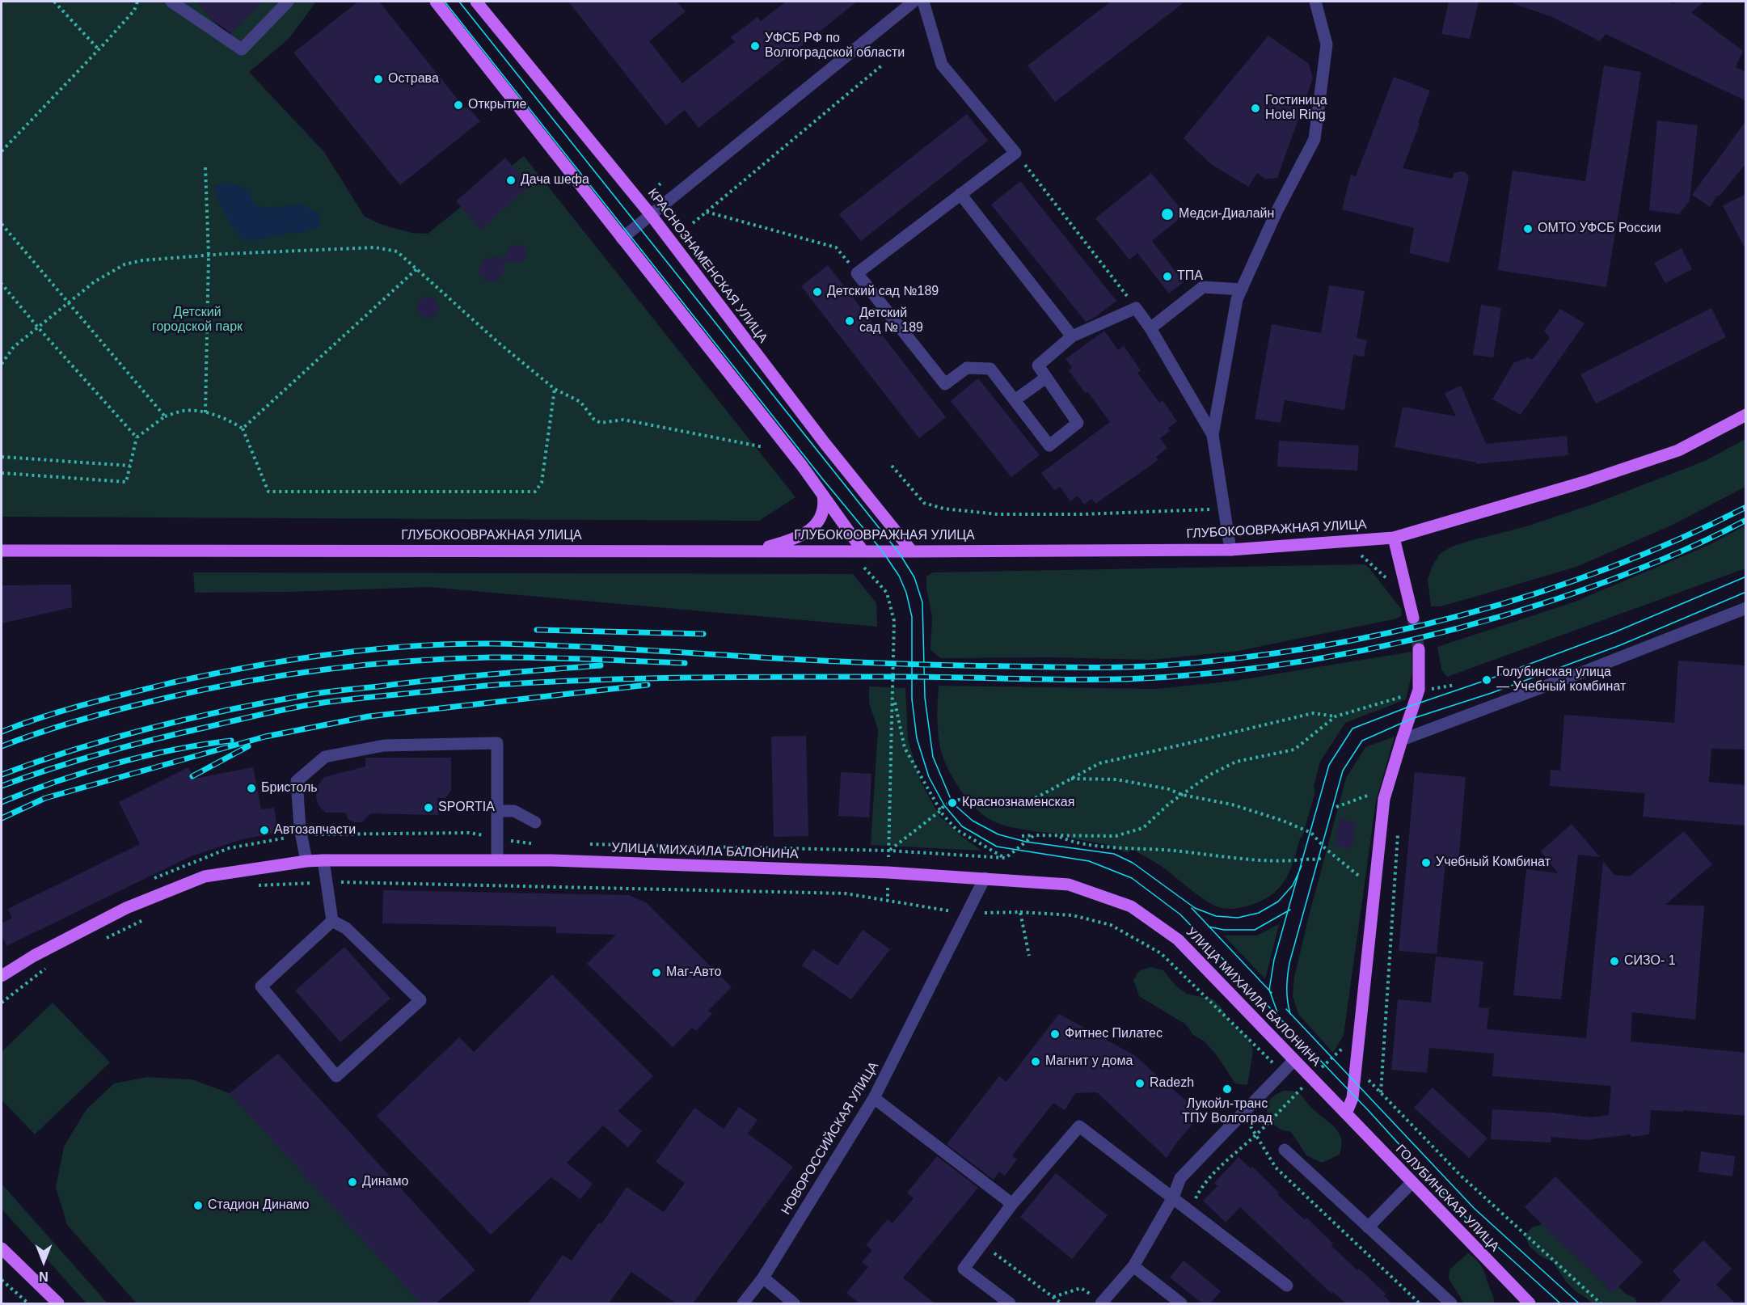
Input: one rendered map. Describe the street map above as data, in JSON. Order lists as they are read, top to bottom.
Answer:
{
  "streets": {
    "main road": [
      "КРАСНОЗНАМЕНСКАЯ УЛИЦА",
      "ГЛУБОКООВРАЖНАЯ УЛИЦА",
      "УЛИЦА МИХАИЛА БАЛОНИНА",
      "ГОЛУБИНСКАЯ УЛИЦА"
    ],
    "street": ["НОВОРОССИЙСКАЯ УЛИЦА"]
  },
  "crossings": [
    ["КРАСНОЗНАМЕНСКАЯ УЛИЦА", "ГЛУБОКООВРАЖНАЯ УЛИЦА"],
    ["УЛИЦА МИХАИЛА БАЛОНИНА", "НОВОРОССИЙСКАЯ УЛИЦА"],
    ["УЛИЦА МИХАИЛА БАЛОНИНА", "ГОЛУБИНСКАЯ УЛИЦА"]
  ],
  "parks": ["Детский городской парк"],
  "places": [
    "УФСБ РФ по Волгоградской области",
    "Острава",
    "Открытие",
    "Гостиница Hotel Ring",
    "Дача шефа",
    "Медси-Диалайн",
    "ОМТО УФСБ России",
    "ТПА",
    "Детский сад №189",
    "Детский сад № 189",
    "Голубинская улица — Учебный комбинат",
    "Бристоль",
    "Краснознаменская",
    "SPORTIA",
    "Автозапчасти",
    "Учебный Комбинат",
    "СИЗО- 1",
    "Маг-Авто",
    "Фитнес Пилатес",
    "Магнит у дома",
    "Radezh",
    "Лукойл-транс ТПУ Волгоград",
    "Динамо",
    "Стадион Динамо"
  ],
  "north": "bottom"
}
